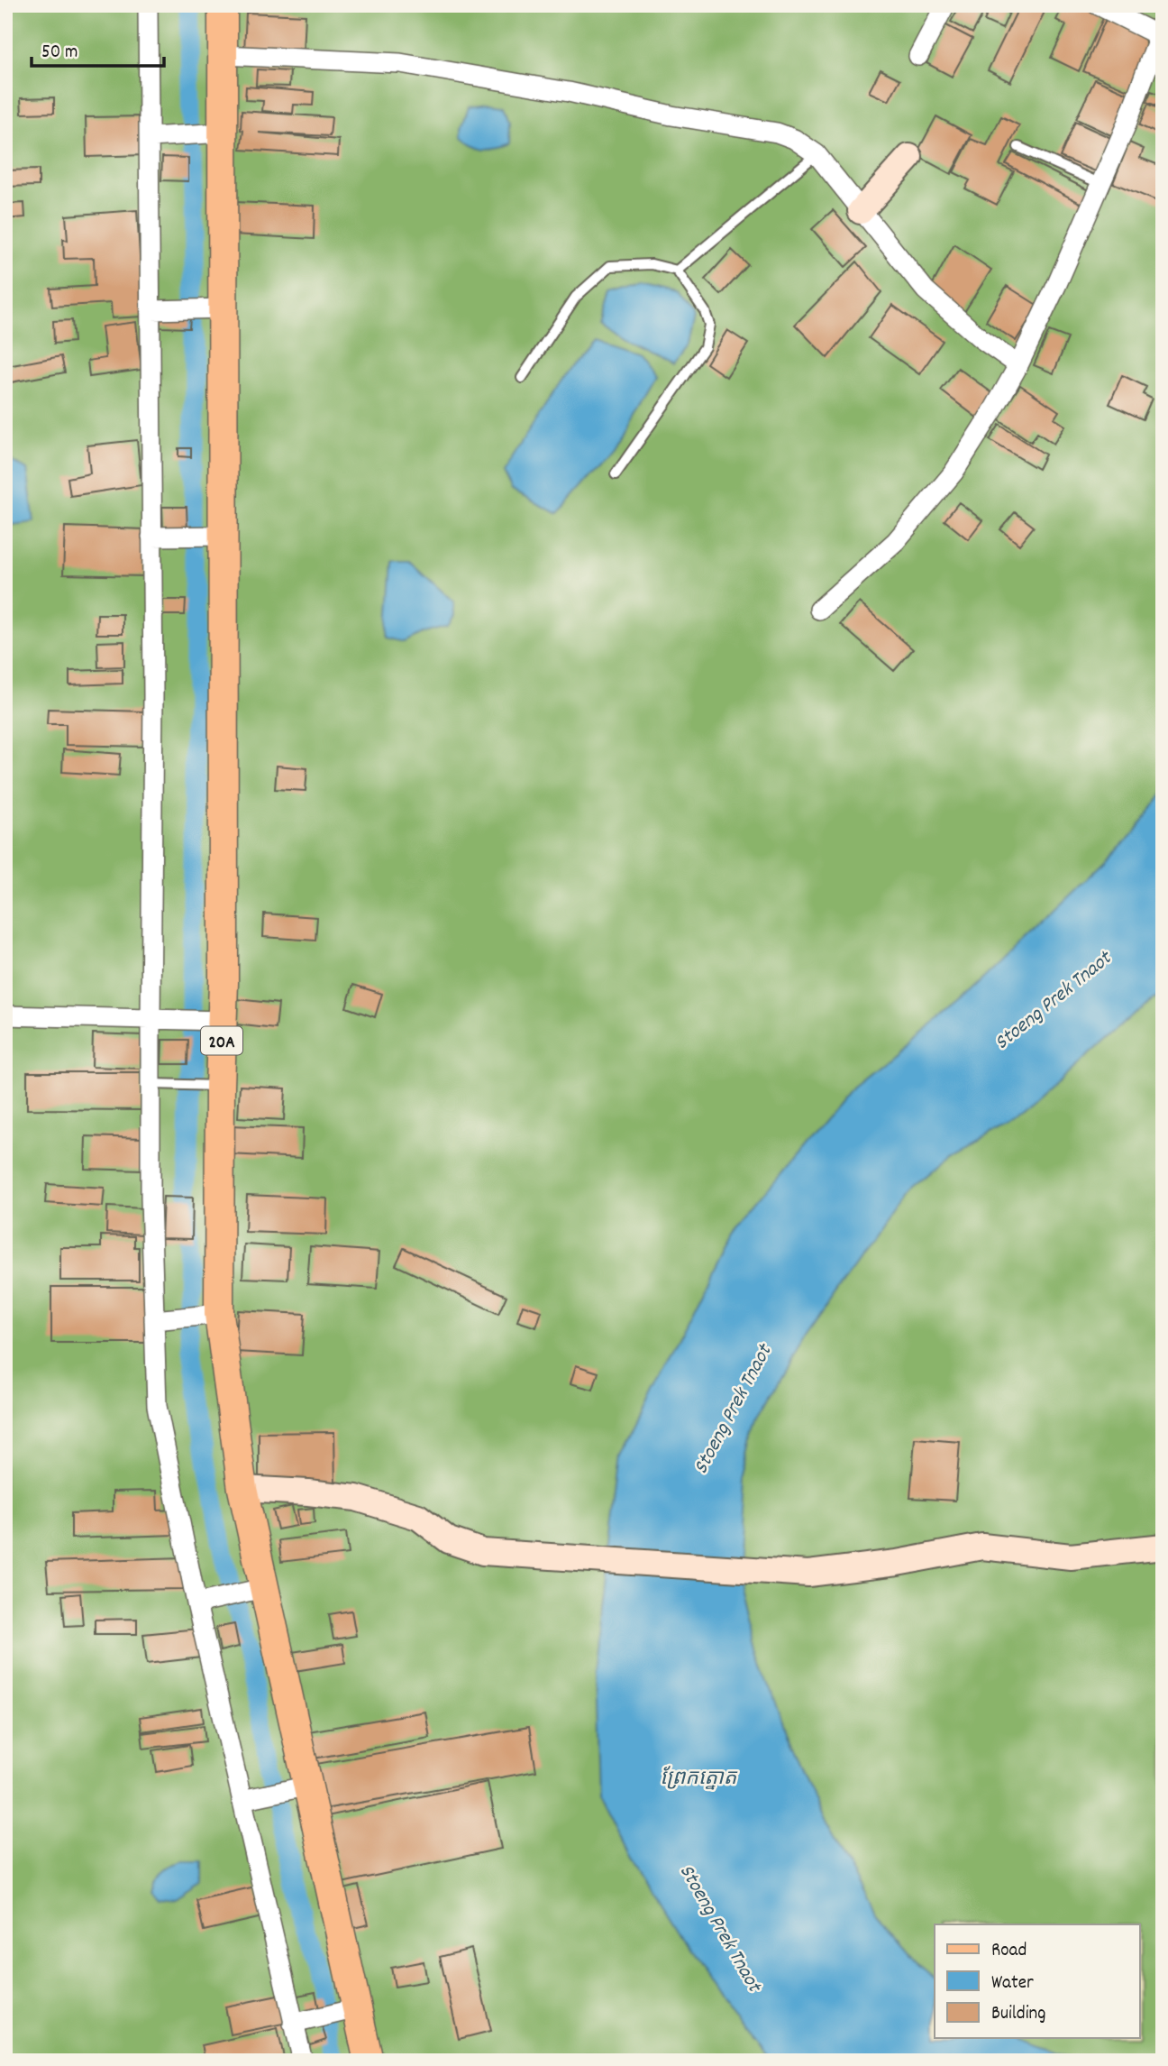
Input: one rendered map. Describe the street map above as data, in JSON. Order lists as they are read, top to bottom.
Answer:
{
  "streets": {
    "main road": ["20A"]
  },
  "water": ["Stoeng Prek Tnaot", "ព្រែកត្នោត"],
  "legend": ["Road", "Water", "Building"],
  "scale_bar": "50 m"
}
